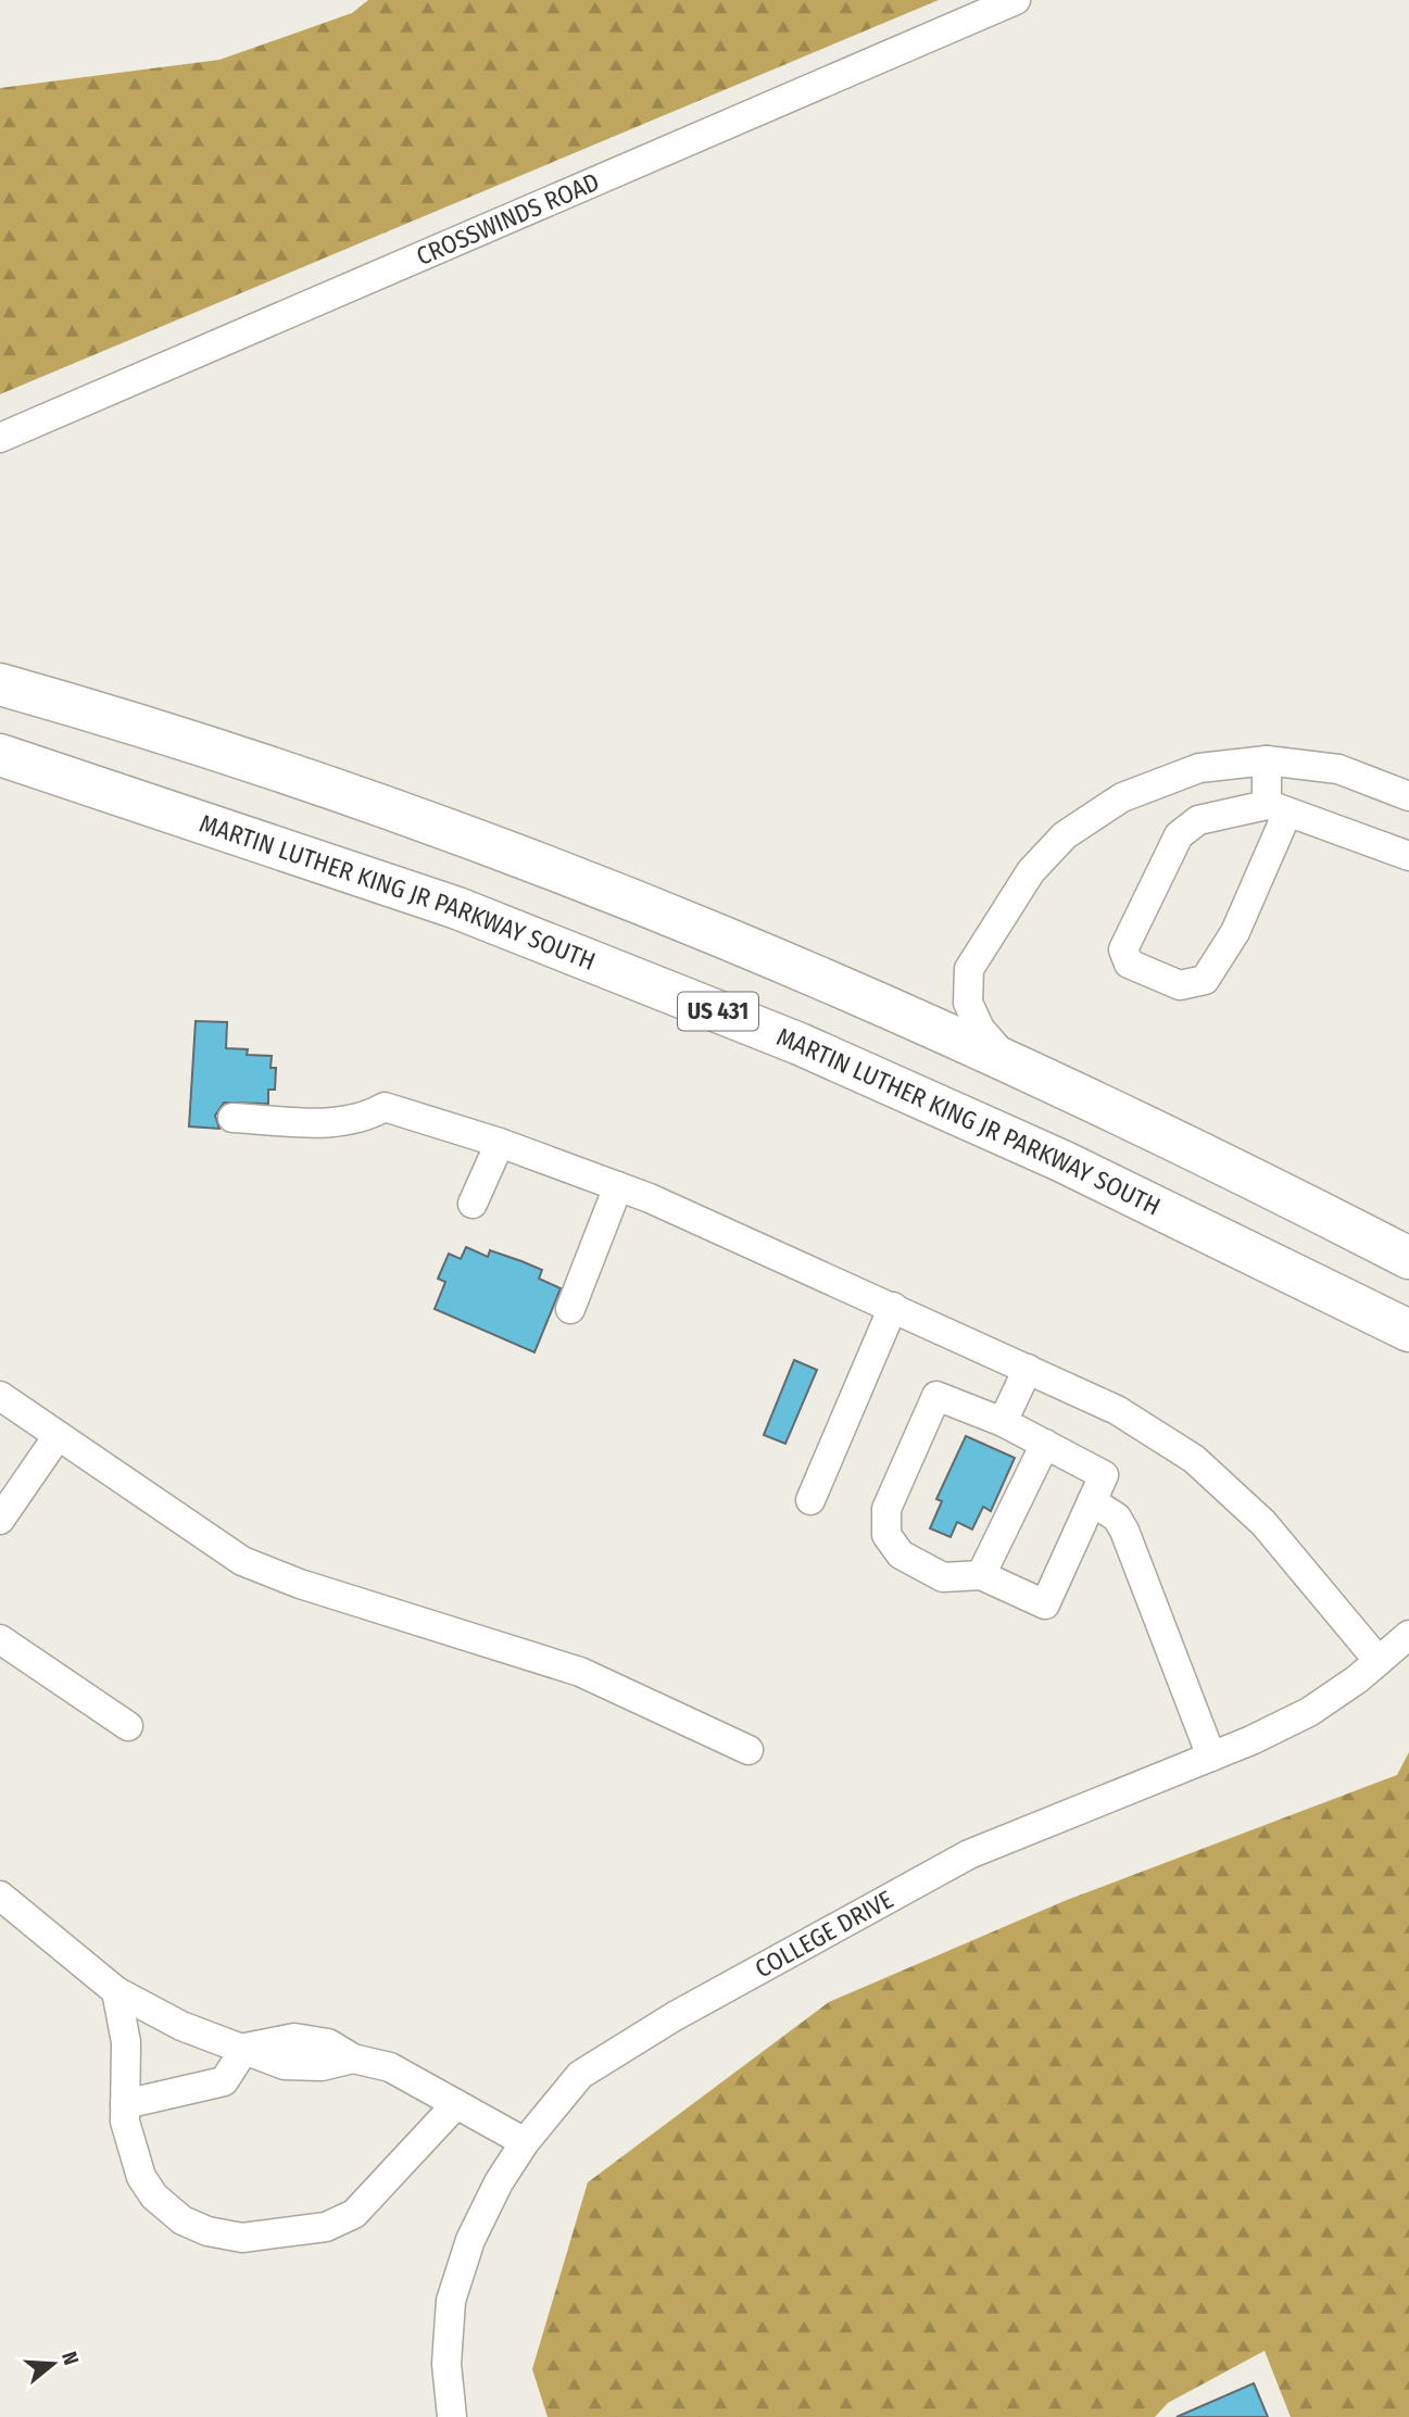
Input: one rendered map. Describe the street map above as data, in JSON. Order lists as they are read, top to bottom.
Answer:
{
  "streets": {
    "highway": ["MARTIN LUTHER KING JR PARKWAY SOUTH", "US 431"],
    "street": ["CROSSWINDS ROAD", "COLLEGE DRIVE"]
  },
  "north": "right"
}
